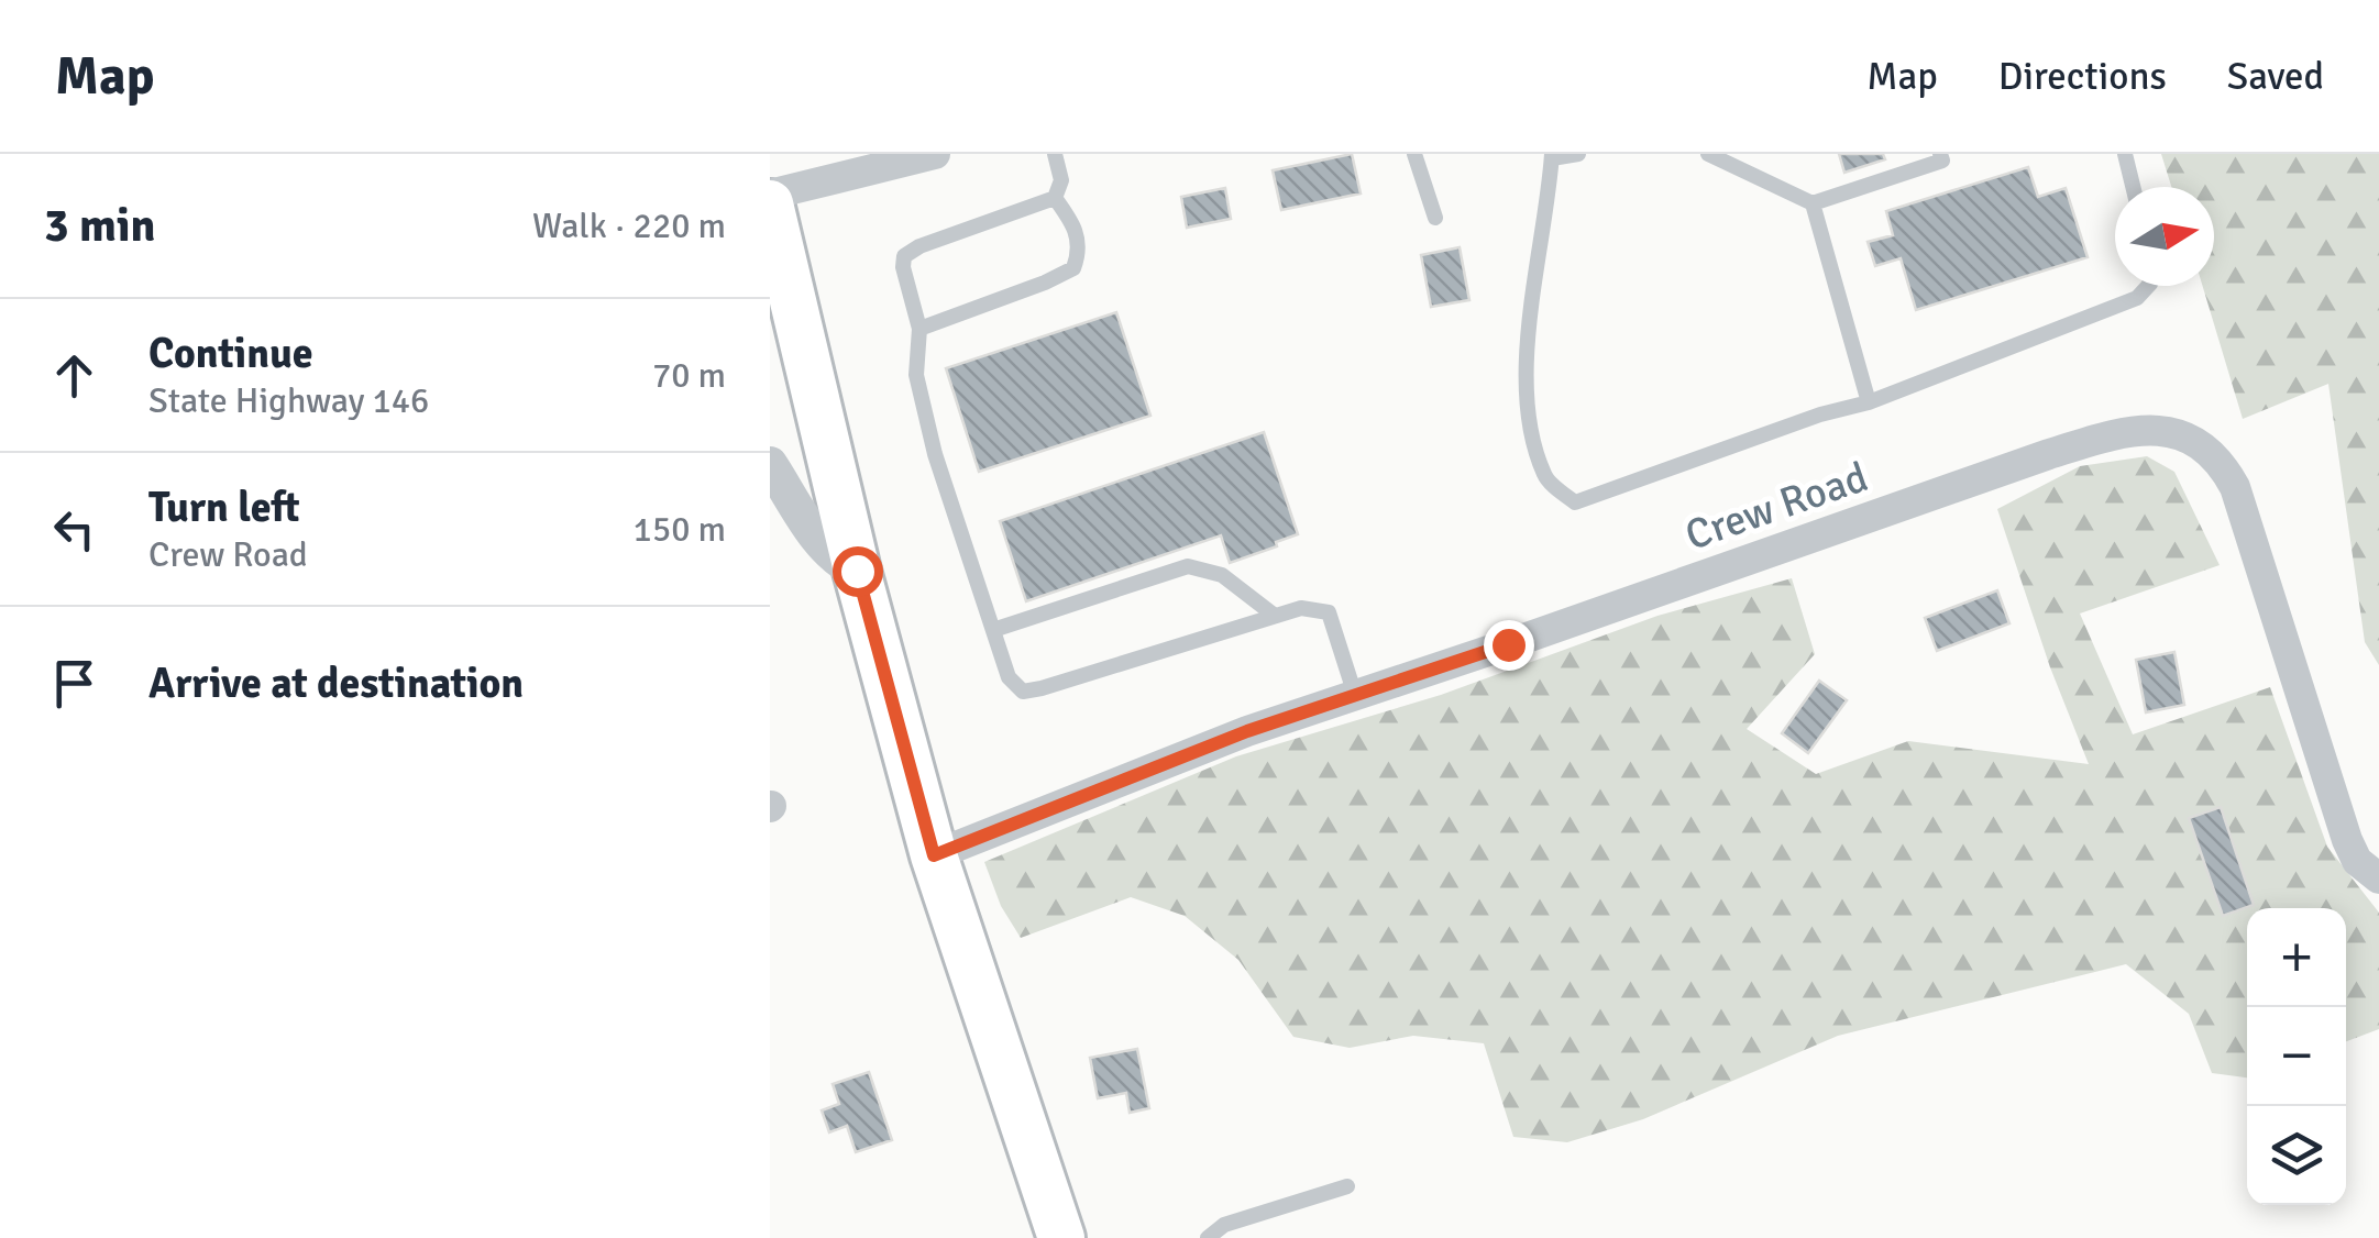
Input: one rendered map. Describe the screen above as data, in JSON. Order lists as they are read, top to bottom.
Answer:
{
  "streets": {
    "street": ["Crew Road"]
  },
  "north": "right",
  "page": {
    "header": "Map",
    "nav": ["Map", "Directions", "Saved"],
    "heading": ["3 min", "Walk · 220 m"],
    "list": [
      ["Continue", "State Highway 146", "70 m"],
      ["Turn left", "Crew Road", "150 m"],
      "Arrive at destination"
    ],
    "map_buttons": ["+", "−"]
  }
}
